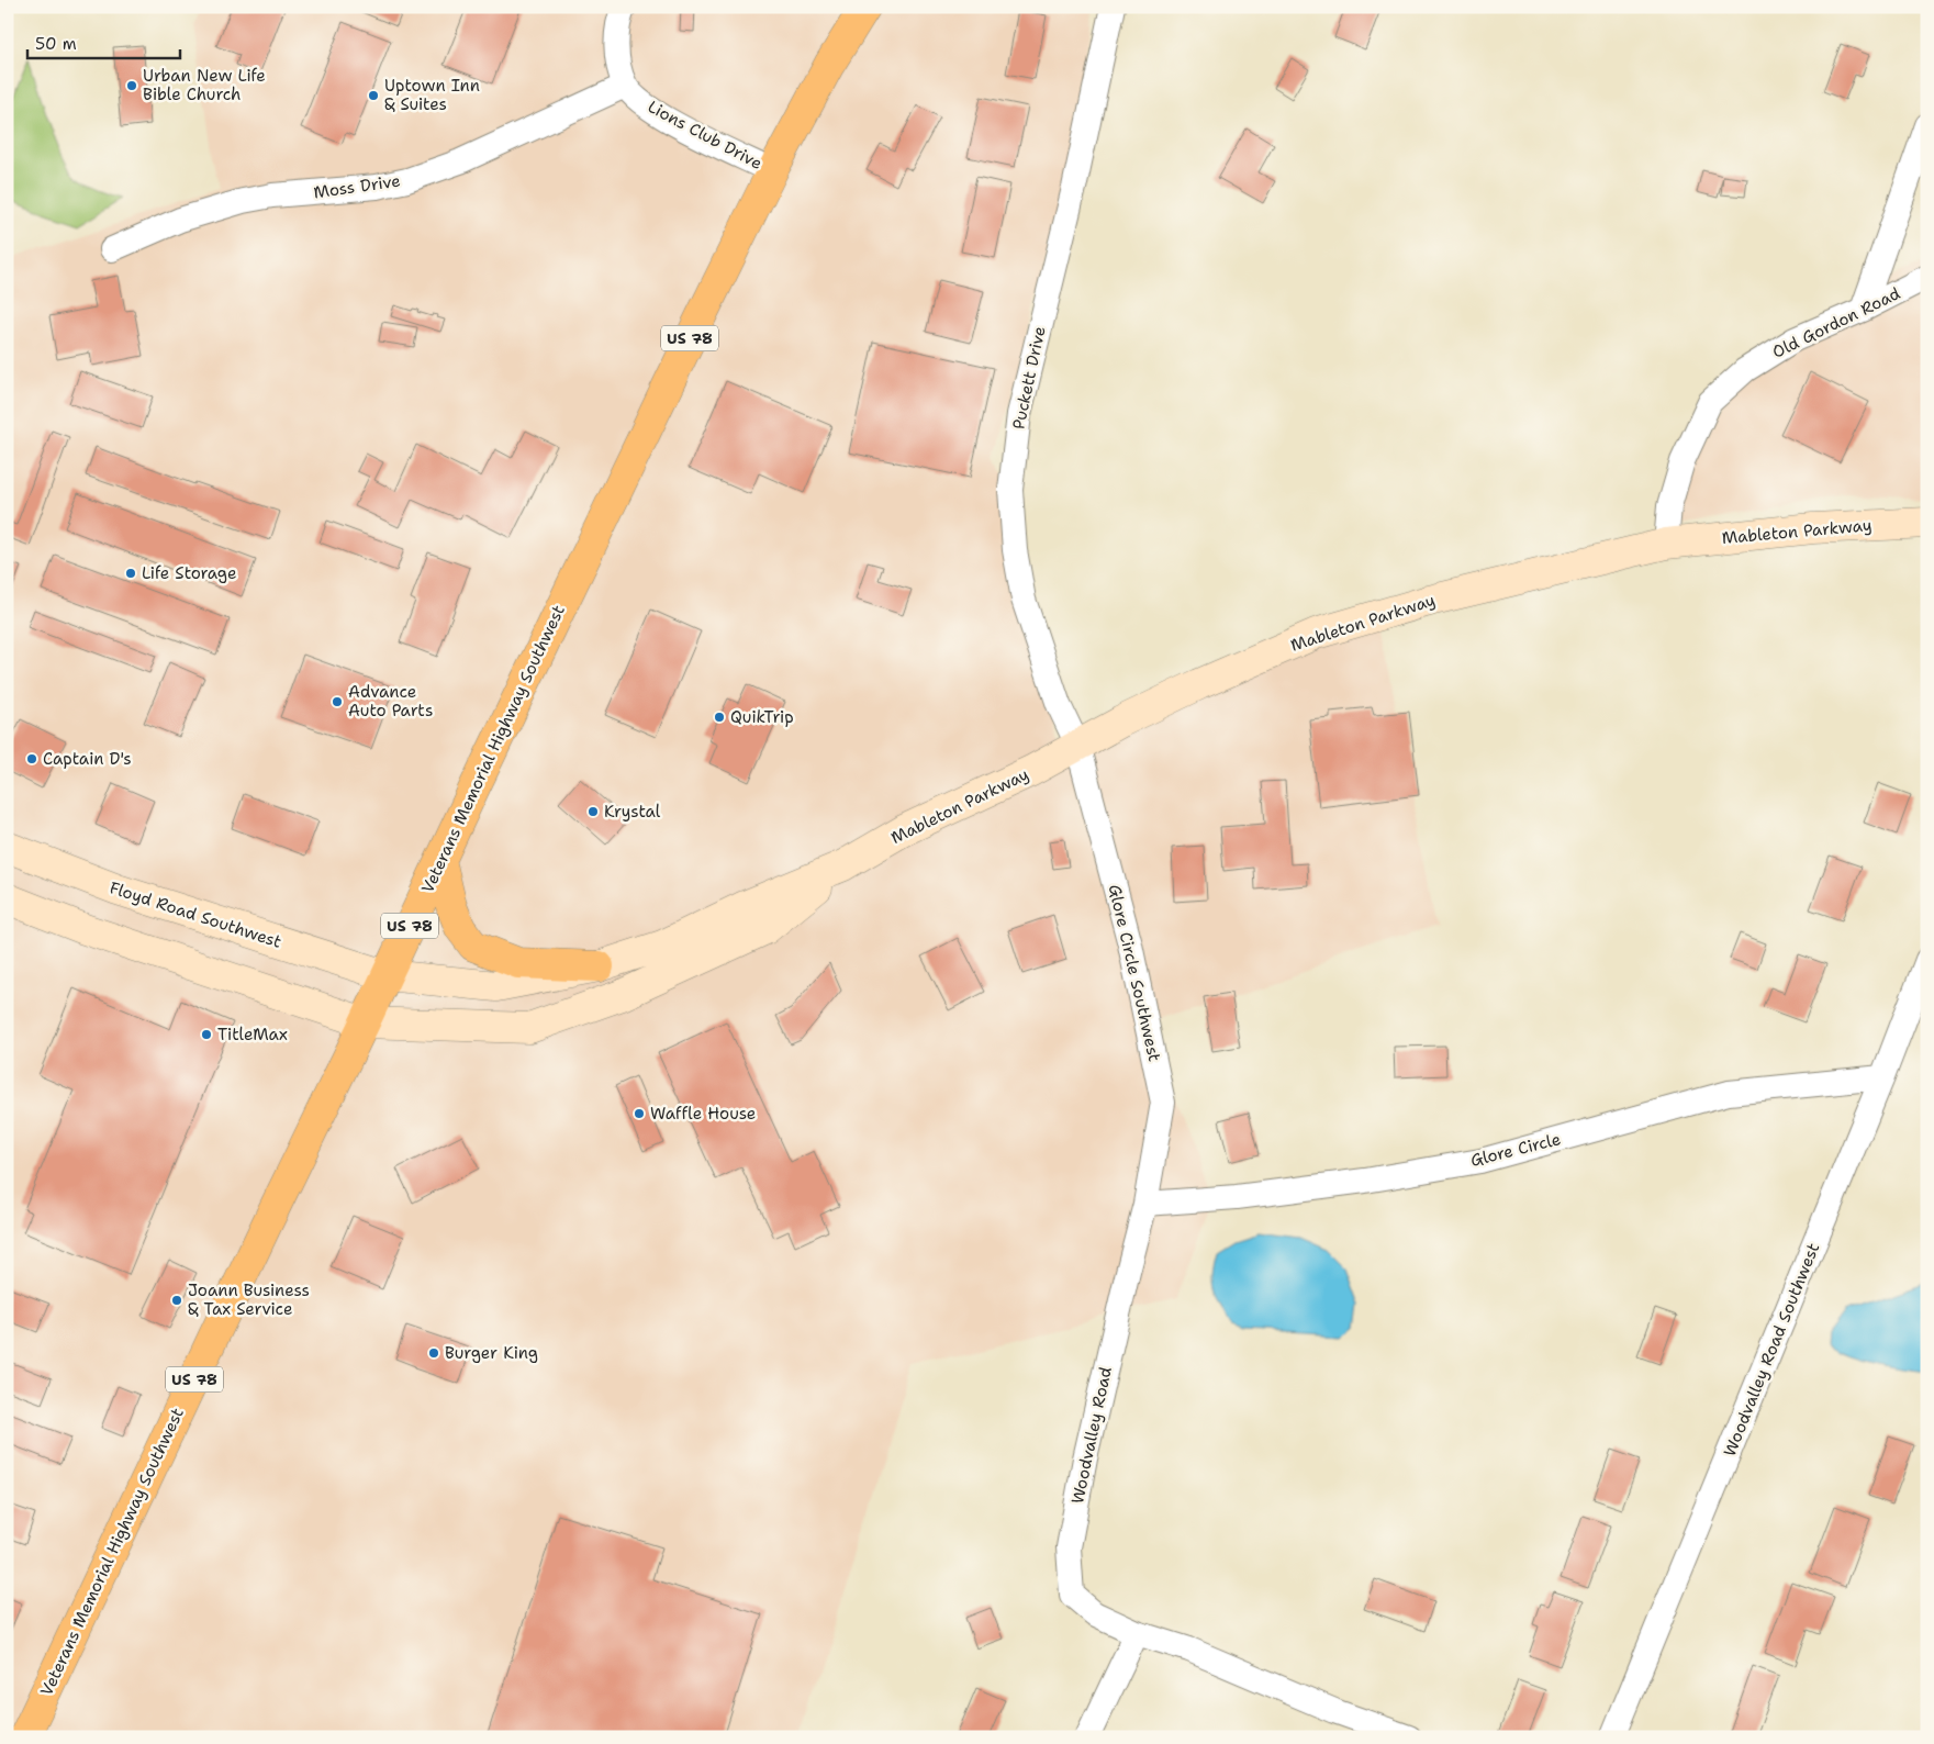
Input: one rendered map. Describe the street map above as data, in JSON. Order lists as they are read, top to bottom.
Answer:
{
  "streets": {
    "main road": [
      "US 78",
      "Mableton Parkway",
      "Veterans Memorial Highway Southwest",
      "Floyd Road Southwest"
    ],
    "street": [
      "Lions Club Drive",
      "Moss Drive",
      "Old Gordon Road",
      "Puckett Drive",
      "Glore Circle Southwest",
      "Glore Circle",
      "Woodvalley Road Southwest",
      "Woodvalley Road"
    ]
  },
  "crossings": [
    ["Lions Club Drive", "Moss Drive"],
    ["Lions Club Drive", "Veterans Memorial Highway Southwest"],
    ["Old Gordon Road", "Mableton Parkway"],
    ["Puckett Drive", "Mableton Parkway"],
    ["Puckett Drive", "Glore Circle Southwest"],
    ["Mableton Parkway", "Veterans Memorial Highway Southwest"],
    ["Mableton Parkway", "Floyd Road Southwest"],
    ["Mableton Parkway", "Glore Circle Southwest"],
    ["Veterans Memorial Highway Southwest", "Floyd Road Southwest"],
    ["Glore Circle Southwest", "Glore Circle"],
    ["Glore Circle Southwest", "Woodvalley Road"],
    ["Glore Circle", "Woodvalley Road Southwest"],
    ["Glore Circle", "Woodvalley Road"]
  ],
  "places": [
    "Urban New Life Bible Church",
    "Uptown Inn & Suites",
    "Life Storage",
    "Advance Auto Parts",
    "QuikTrip",
    "Captain D's",
    "Krystal",
    "TitleMax",
    "Waffle House",
    "Joann Business & Tax Service",
    "Burger King"
  ],
  "scale_bar": "50 m"
}
